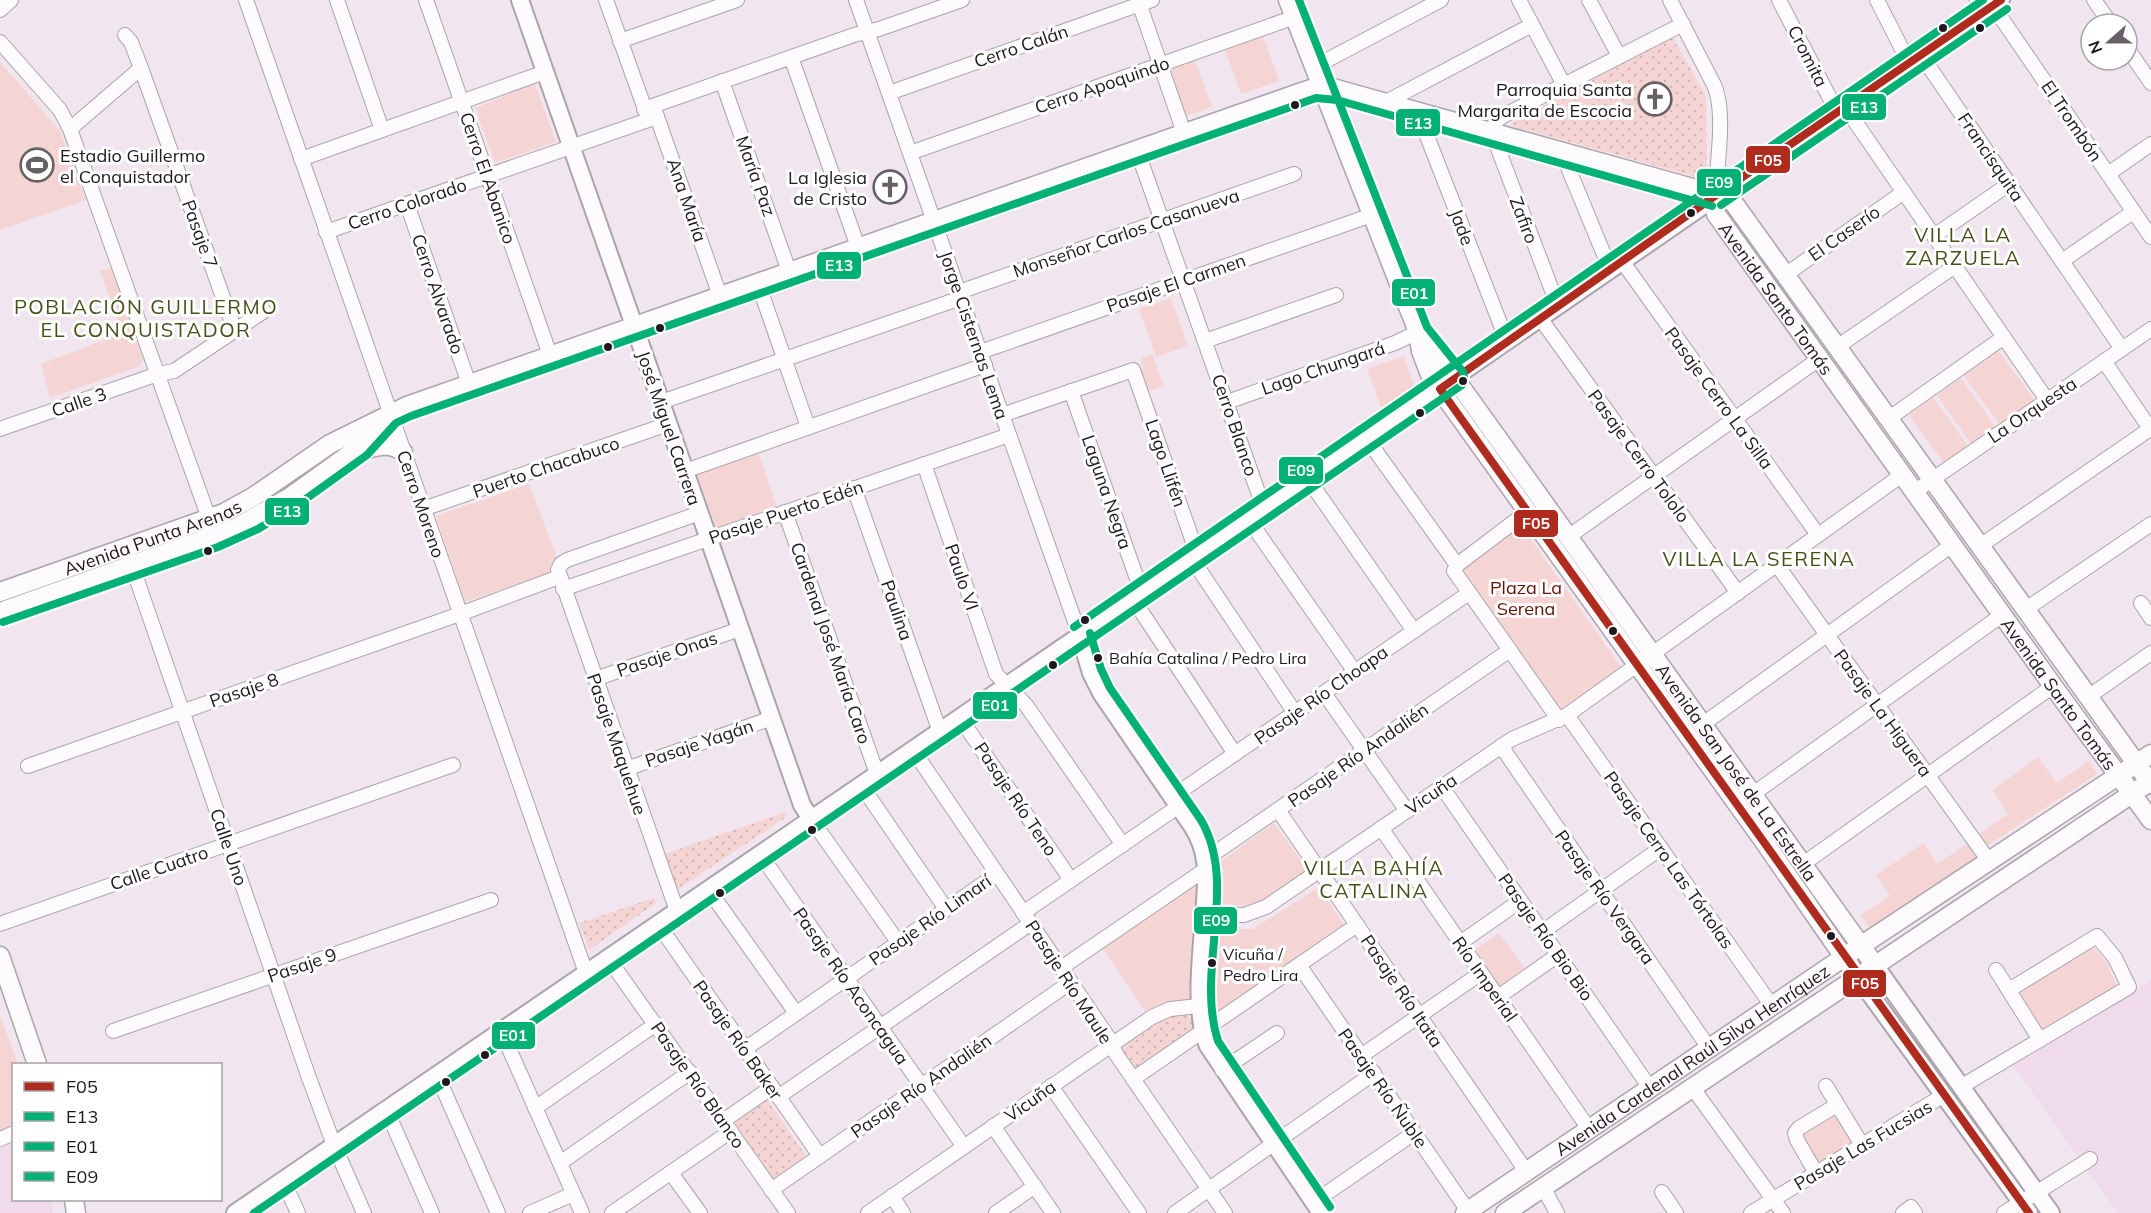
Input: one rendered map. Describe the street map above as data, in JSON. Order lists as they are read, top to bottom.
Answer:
{
  "streets": {
    "main road": [
      "Avenida Santo Tomás",
      "Avenida Punta Arenas",
      "Avenida San José de La Estrella",
      "Avenida Cardenal Raúl Silva Henríquez"
    ],
    "street": [
      "Cerro Calán",
      "Cromita",
      "Cerro Apoquindo",
      "El Trombón",
      "Francisquita",
      "María Paz",
      "Cerro El Abanico",
      "Ana María",
      "Cerro Colorado",
      "Zafiro",
      "Jade",
      "Monseñor Carlos Casanueva",
      "El Caserío",
      "Pasaje 7",
      "Pasaje El Carmen",
      "Cerro Alvarado",
      "Jorge Cisternas Lema",
      "Lago Chungará",
      "Pasaje Cerro La Silla",
      "Calle 3",
      "La Orquesta",
      "Cerro Blanco",
      "José Miguel Carrera",
      "Pasaje Cerro Tololo",
      "Lago Llifén",
      "Puerto Chacabuco",
      "Laguna Negra",
      "Cerro Moreno",
      "Pasaje Puerto Edén",
      "Paulo VI",
      "Paulina",
      "Cardenal José María Caro",
      "Pasaje Onas",
      "Pasaje 8",
      "Pasaje Río Choapa",
      "Pasaje La Higuera",
      "Pasaje Yagán",
      "Pasaje Maquehue",
      "Pasaje Río Andalién",
      "Vicuña",
      "Pasaje Río Teno",
      "Calle Uno",
      "Pasaje Cerro Las Tórtolas",
      "Calle Cuatro",
      "Pasaje Río Vergara",
      "Pasaje Río Limarí",
      "Pasaje Río Bio Bio",
      "Pasaje 9",
      "Río Imperial",
      "Pasaje Río Maule",
      "Pasaje Río Aconcagua",
      "Pasaje Río Itata",
      "Pasaje Río Baker",
      "Pasaje Río Blanco",
      "Pasaje Río Ñuble",
      "Pasaje Las Fucsias"
    ]
  },
  "crossings": [
    ["Cerro Calán", "Jorge Cisternas Lema"],
    ["Cromita", "El Caserío"],
    ["Cromita", "La Orquesta"],
    ["Cerro Apoquindo", "Jorge Cisternas Lema"],
    ["Cerro Apoquindo", "Avenida San José de La Estrella"],
    ["Francisquita", "La Orquesta"],
    ["María Paz", "Cerro Colorado"],
    ["María Paz", "Avenida Punta Arenas"],
    ["Cerro El Abanico", "Cerro Colorado"],
    ["Cerro El Abanico", "Avenida Punta Arenas"],
    ["Ana María", "Cerro Colorado"],
    ["Ana María", "Avenida Punta Arenas"],
    ["Cerro Colorado", "Cerro Alvarado"],
    ["Cerro Colorado", "Jorge Cisternas Lema"],
    ["Cerro Colorado", "José Miguel Carrera"],
    ["Cerro Colorado", "Cerro Moreno"],
    ["Zafiro", "Avenida Punta Arenas"],
    ["Jade", "Avenida Punta Arenas"],
    ["Monseñor Carlos Casanueva", "Jorge Cisternas Lema"],
    ["Monseñor Carlos Casanueva", "Cerro Blanco"],
    ["Monseñor Carlos Casanueva", "José Miguel Carrera"],
    ["El Caserío", "Avenida Santo Tomás"],
    ["Pasaje 7", "Calle 3"],
    ["Pasaje El Carmen", "Jorge Cisternas Lema"],
    ["Pasaje El Carmen", "Cerro Blanco"],
    ["Pasaje El Carmen", "José Miguel Carrera"],
    ["Pasaje El Carmen", "Avenida San José de La Estrella"],
    ["Cerro Alvarado", "Avenida Punta Arenas"],
    ["Avenida Santo Tomás", "La Orquesta"],
    ["Avenida Santo Tomás", "Avenida Punta Arenas"],
    ["Avenida Santo Tomás", "Vicuña"],
    ["Avenida Santo Tomás", "Avenida Cardenal Raúl Silva Henríquez"],
    ["Jorge Cisternas Lema", "Pasaje Puerto Edén"],
    ["Jorge Cisternas Lema", "Avenida Punta Arenas"],
    ["Lago Chungará", "Cerro Blanco"],
    ["Lago Chungará", "Avenida San José de La Estrella"],
    ["Pasaje Cerro La Silla", "Avenida Punta Arenas"],
    ["Pasaje Cerro La Silla", "Vicuña"],
    ["Cerro Blanco", "Avenida Punta Arenas"],
    ["José Miguel Carrera", "Puerto Chacabuco"],
    ["José Miguel Carrera", "Pasaje Puerto Edén"],
    ["José Miguel Carrera", "Avenida Punta Arenas"],
    ["José Miguel Carrera", "Pasaje Onas"],
    ["José Miguel Carrera", "Pasaje Yagán"],
    ["Pasaje Cerro Tololo", "Vicuña"],
    ["Lago Llifén", "Laguna Negra"],
    ["Lago Llifén", "Pasaje Río Choapa"],
    ["Puerto Chacabuco", "Cerro Moreno"],
    ["Cerro Moreno", "Pasaje Puerto Edén"],
    ["Cerro Moreno", "Avenida Punta Arenas"],
    ["Cerro Moreno", "Pasaje 8"],
    ["Pasaje Puerto Edén", "Paulo VI"],
    ["Pasaje Puerto Edén", "Paulina"],
    ["Pasaje Puerto Edén", "Cardenal José María Caro"],
    ["Pasaje Puerto Edén", "Pasaje 8"],
    ["Pasaje Puerto Edén", "Pasaje Maquehue"],
    ["Avenida Punta Arenas", "Avenida San José de La Estrella"],
    ["Avenida Punta Arenas", "Calle Uno"],
    ["Paulo VI", "Pasaje Río Choapa"],
    ["Pasaje Onas", "Pasaje Maquehue"],
    ["Pasaje 8", "Calle Uno"],
    ["Pasaje Río Choapa", "Pasaje Río Teno"],
    ["Pasaje Río Choapa", "Pasaje Cerro Las Tórtolas"],
    ["Pasaje Río Choapa", "Pasaje Río Maule"],
    ["Pasaje Río Choapa", "Pasaje Río Aconcagua"],
    ["Pasaje Río Choapa", "Pasaje Río Baker"],
    ["Pasaje Río Choapa", "Pasaje Río Blanco"],
    ["Pasaje La Higuera", "Vicuña"],
    ["Pasaje La Higuera", "Avenida Cardenal Raúl Silva Henríquez"],
    ["Pasaje Yagán", "Pasaje Maquehue"],
    ["Pasaje Río Andalién", "Pasaje Cerro Las Tórtolas"],
    ["Pasaje Río Andalién", "Pasaje Río Maule"],
    ["Pasaje Río Andalién", "Pasaje Río Aconcagua"],
    ["Pasaje Río Andalién", "Pasaje Río Itata"],
    ["Pasaje Río Andalién", "Pasaje Río Baker"],
    ["Pasaje Río Andalién", "Pasaje Río Blanco"],
    ["Avenida San José de La Estrella", "Vicuña"],
    ["Avenida San José de La Estrella", "Avenida Cardenal Raúl Silva Henríquez"],
    ["Avenida San José de La Estrella", "Pasaje Las Fucsias"],
    ["Vicuña", "Pasaje Cerro Las Tórtolas"],
    ["Vicuña", "Pasaje Río Vergara"],
    ["Vicuña", "Pasaje Río Bio Bio"],
    ["Vicuña", "Río Imperial"],
    ["Vicuña", "Pasaje Río Maule"],
    ["Vicuña", "Pasaje Río Aconcagua"],
    ["Vicuña", "Pasaje Río Itata"],
    ["Calle Uno", "Calle Cuatro"],
    ["Calle Uno", "Pasaje 9"],
    ["Pasaje Cerro Las Tórtolas", "Avenida Cardenal Raúl Silva Henríquez"],
    ["Pasaje Río Vergara", "Avenida Cardenal Raúl Silva Henríquez"],
    ["Pasaje Río Limarí", "Pasaje Río Maule"],
    ["Pasaje Río Limarí", "Pasaje Río Aconcagua"],
    ["Pasaje Río Limarí", "Pasaje Río Baker"],
    ["Pasaje Río Bio Bio", "Avenida Cardenal Raúl Silva Henríquez"],
    ["Río Imperial", "Avenida Cardenal Raúl Silva Henríquez"],
    ["Pasaje Río Itata", "Avenida Cardenal Raúl Silva Henríquez"],
    ["Avenida Cardenal Raúl Silva Henríquez", "Pasaje Río Ñuble"]
  ],
  "districts": [
    "VILLA LA ZARZUELA",
    "POBLACIÓN GUILLERMO EL CONQUISTADOR",
    "VILLA LA SERENA",
    "VILLA BAHÍA CATALINA"
  ],
  "parks": ["Plaza La Serena"],
  "places": {
    "church": ["Parroquia Santa Margarita de Escocia", "La Iglesia de Cristo"],
    "sports": ["Estadio Guillermo el Conquistador"],
    "other": ["Bahía Catalina / Pedro Lira", "Vicuña / Pedro Lira"]
  },
  "lines": [
    "transit line F05",
    "transit line E01",
    "transit line E09",
    "transit line E13"
  ],
  "legend": [
    "F05",
    "E13",
    "E01",
    "E09"
  ],
  "north": "left"
}
